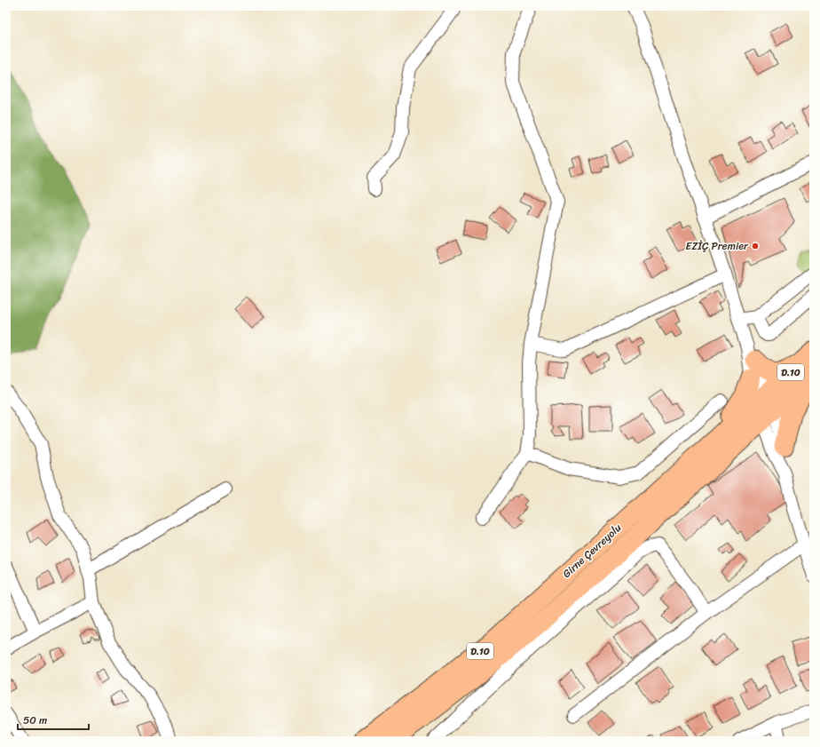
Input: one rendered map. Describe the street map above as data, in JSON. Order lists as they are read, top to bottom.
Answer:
{
  "streets": {
    "highway": ["D.10", "Girne Çevreyolu"]
  },
  "places": ["EZİÇ Premier"],
  "scale_bar": "50 m"
}
